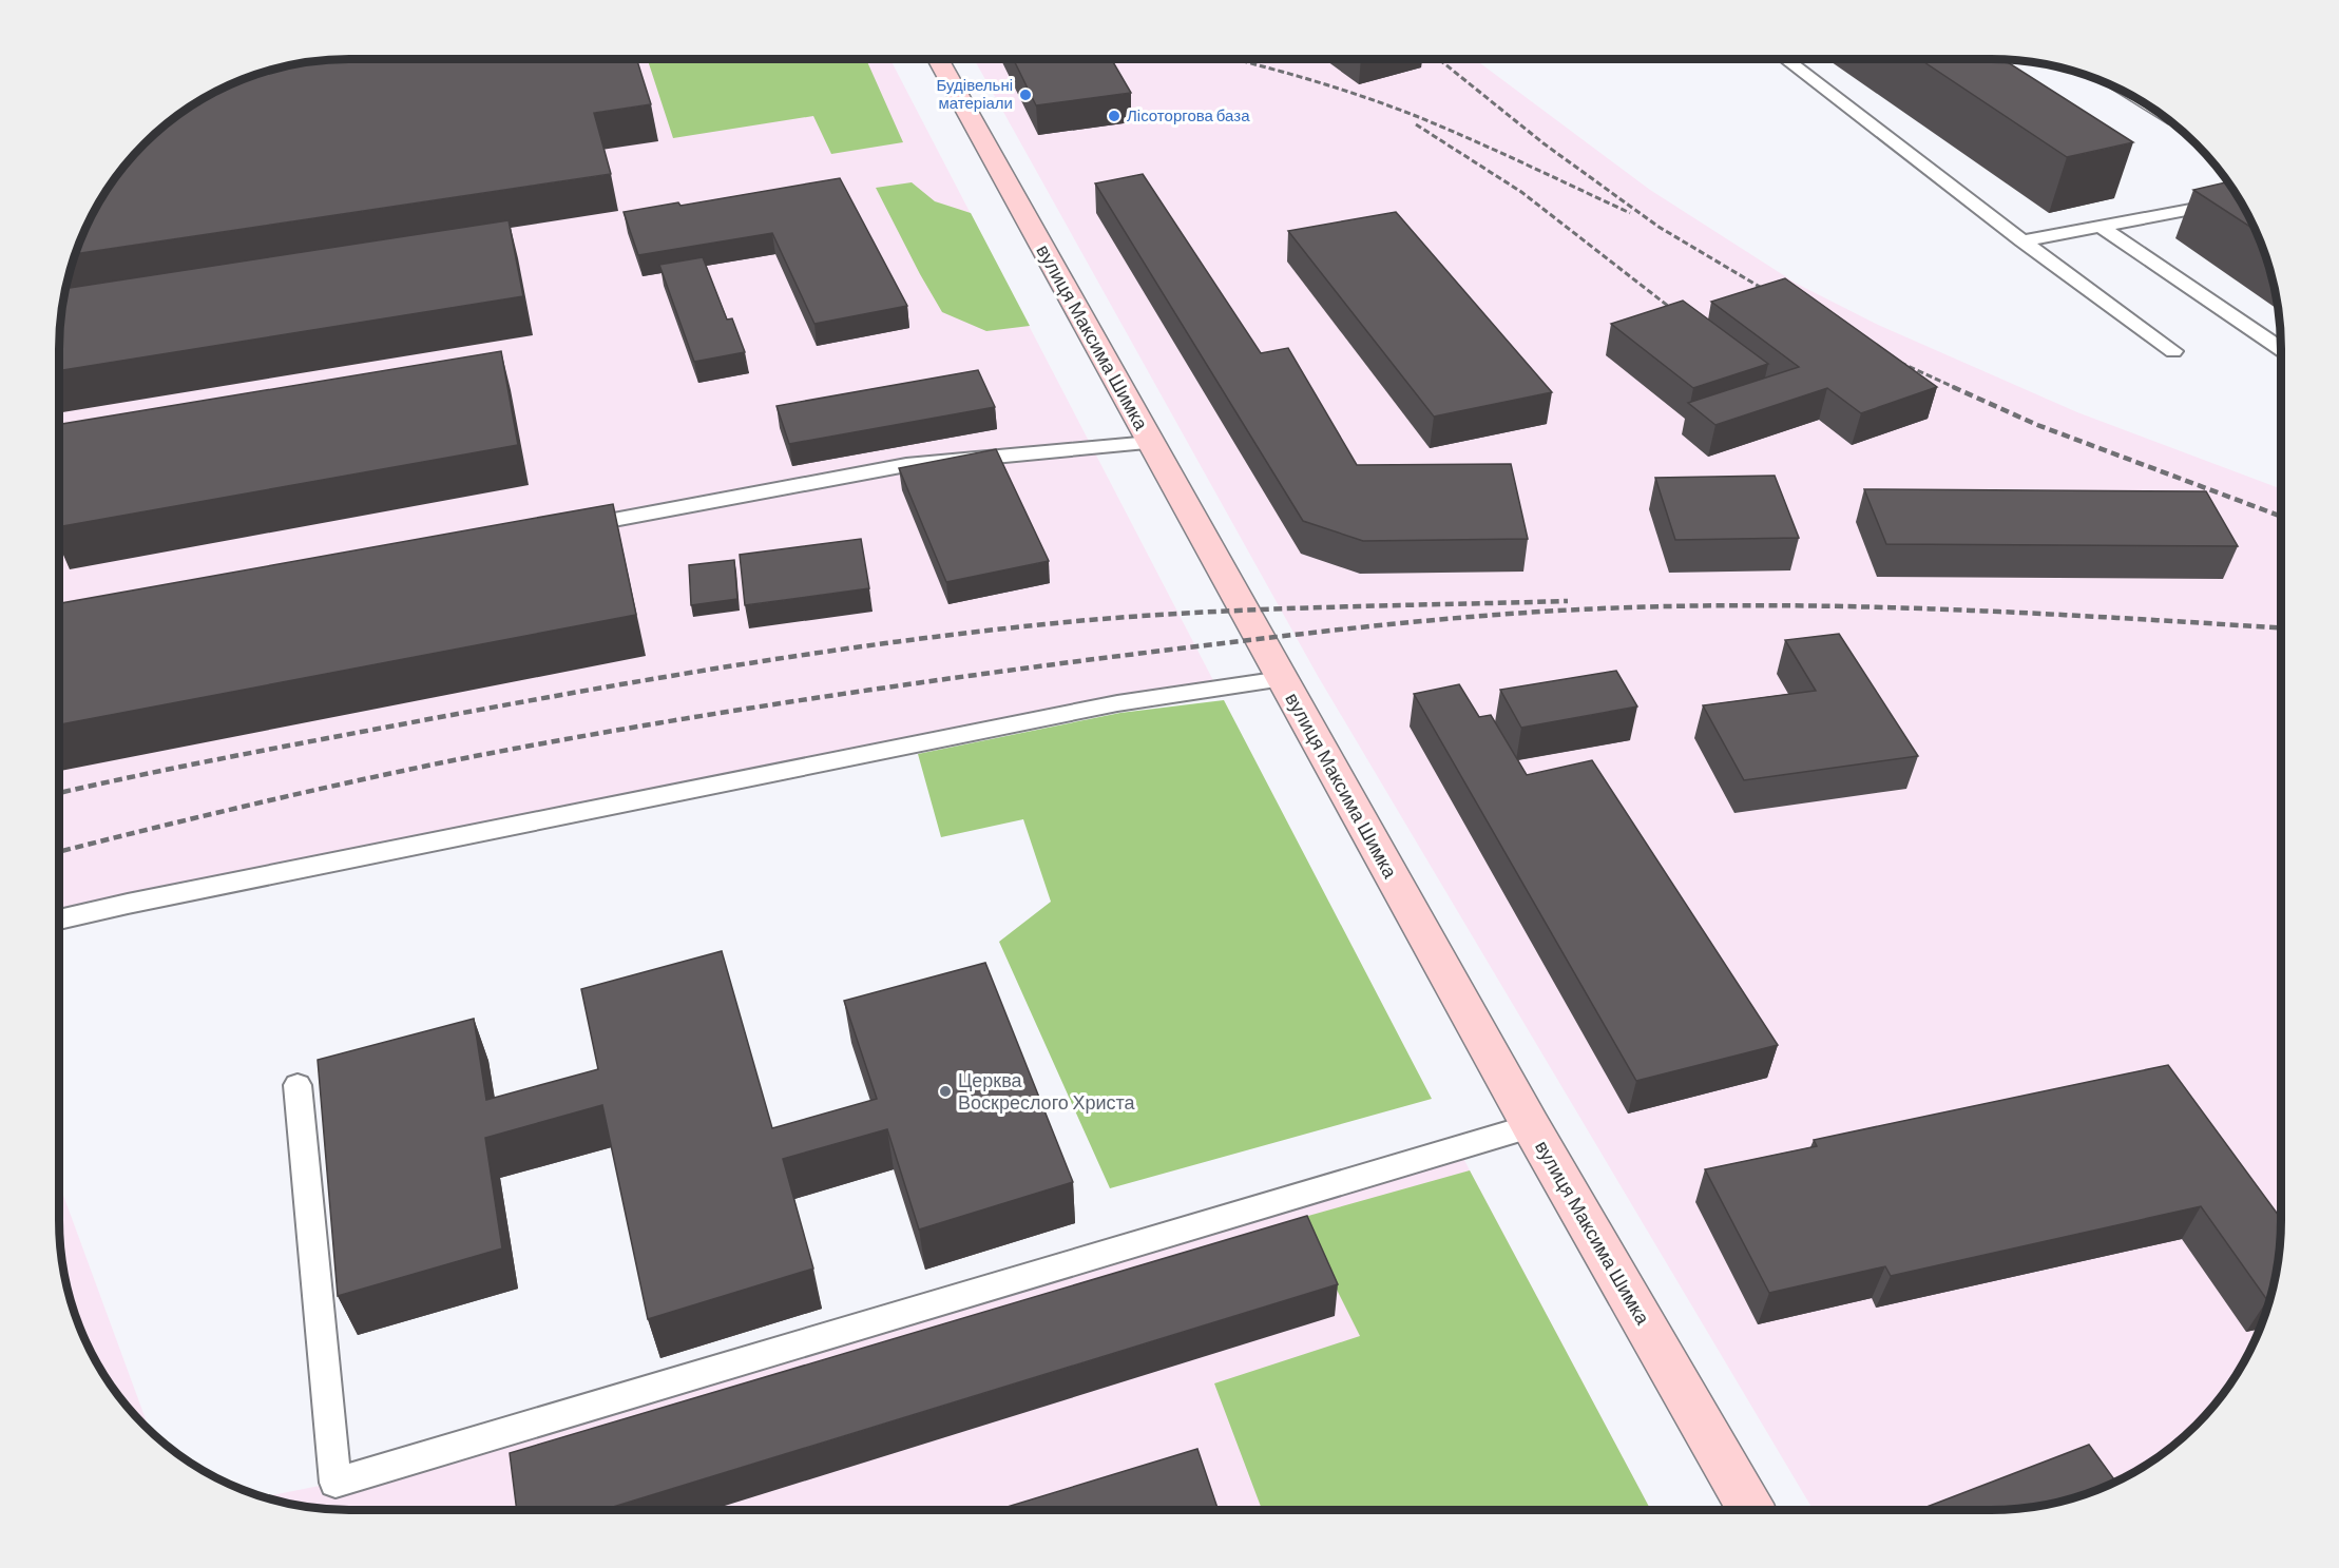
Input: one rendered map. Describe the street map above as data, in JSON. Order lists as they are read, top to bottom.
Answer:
{
  "streets": {
    "main road": ["вулиця Максима Шимка"]
  },
  "places": ["Будівельні матеріали", "Лісоторгова база", "Церква Воскреслого Христа"]
}
